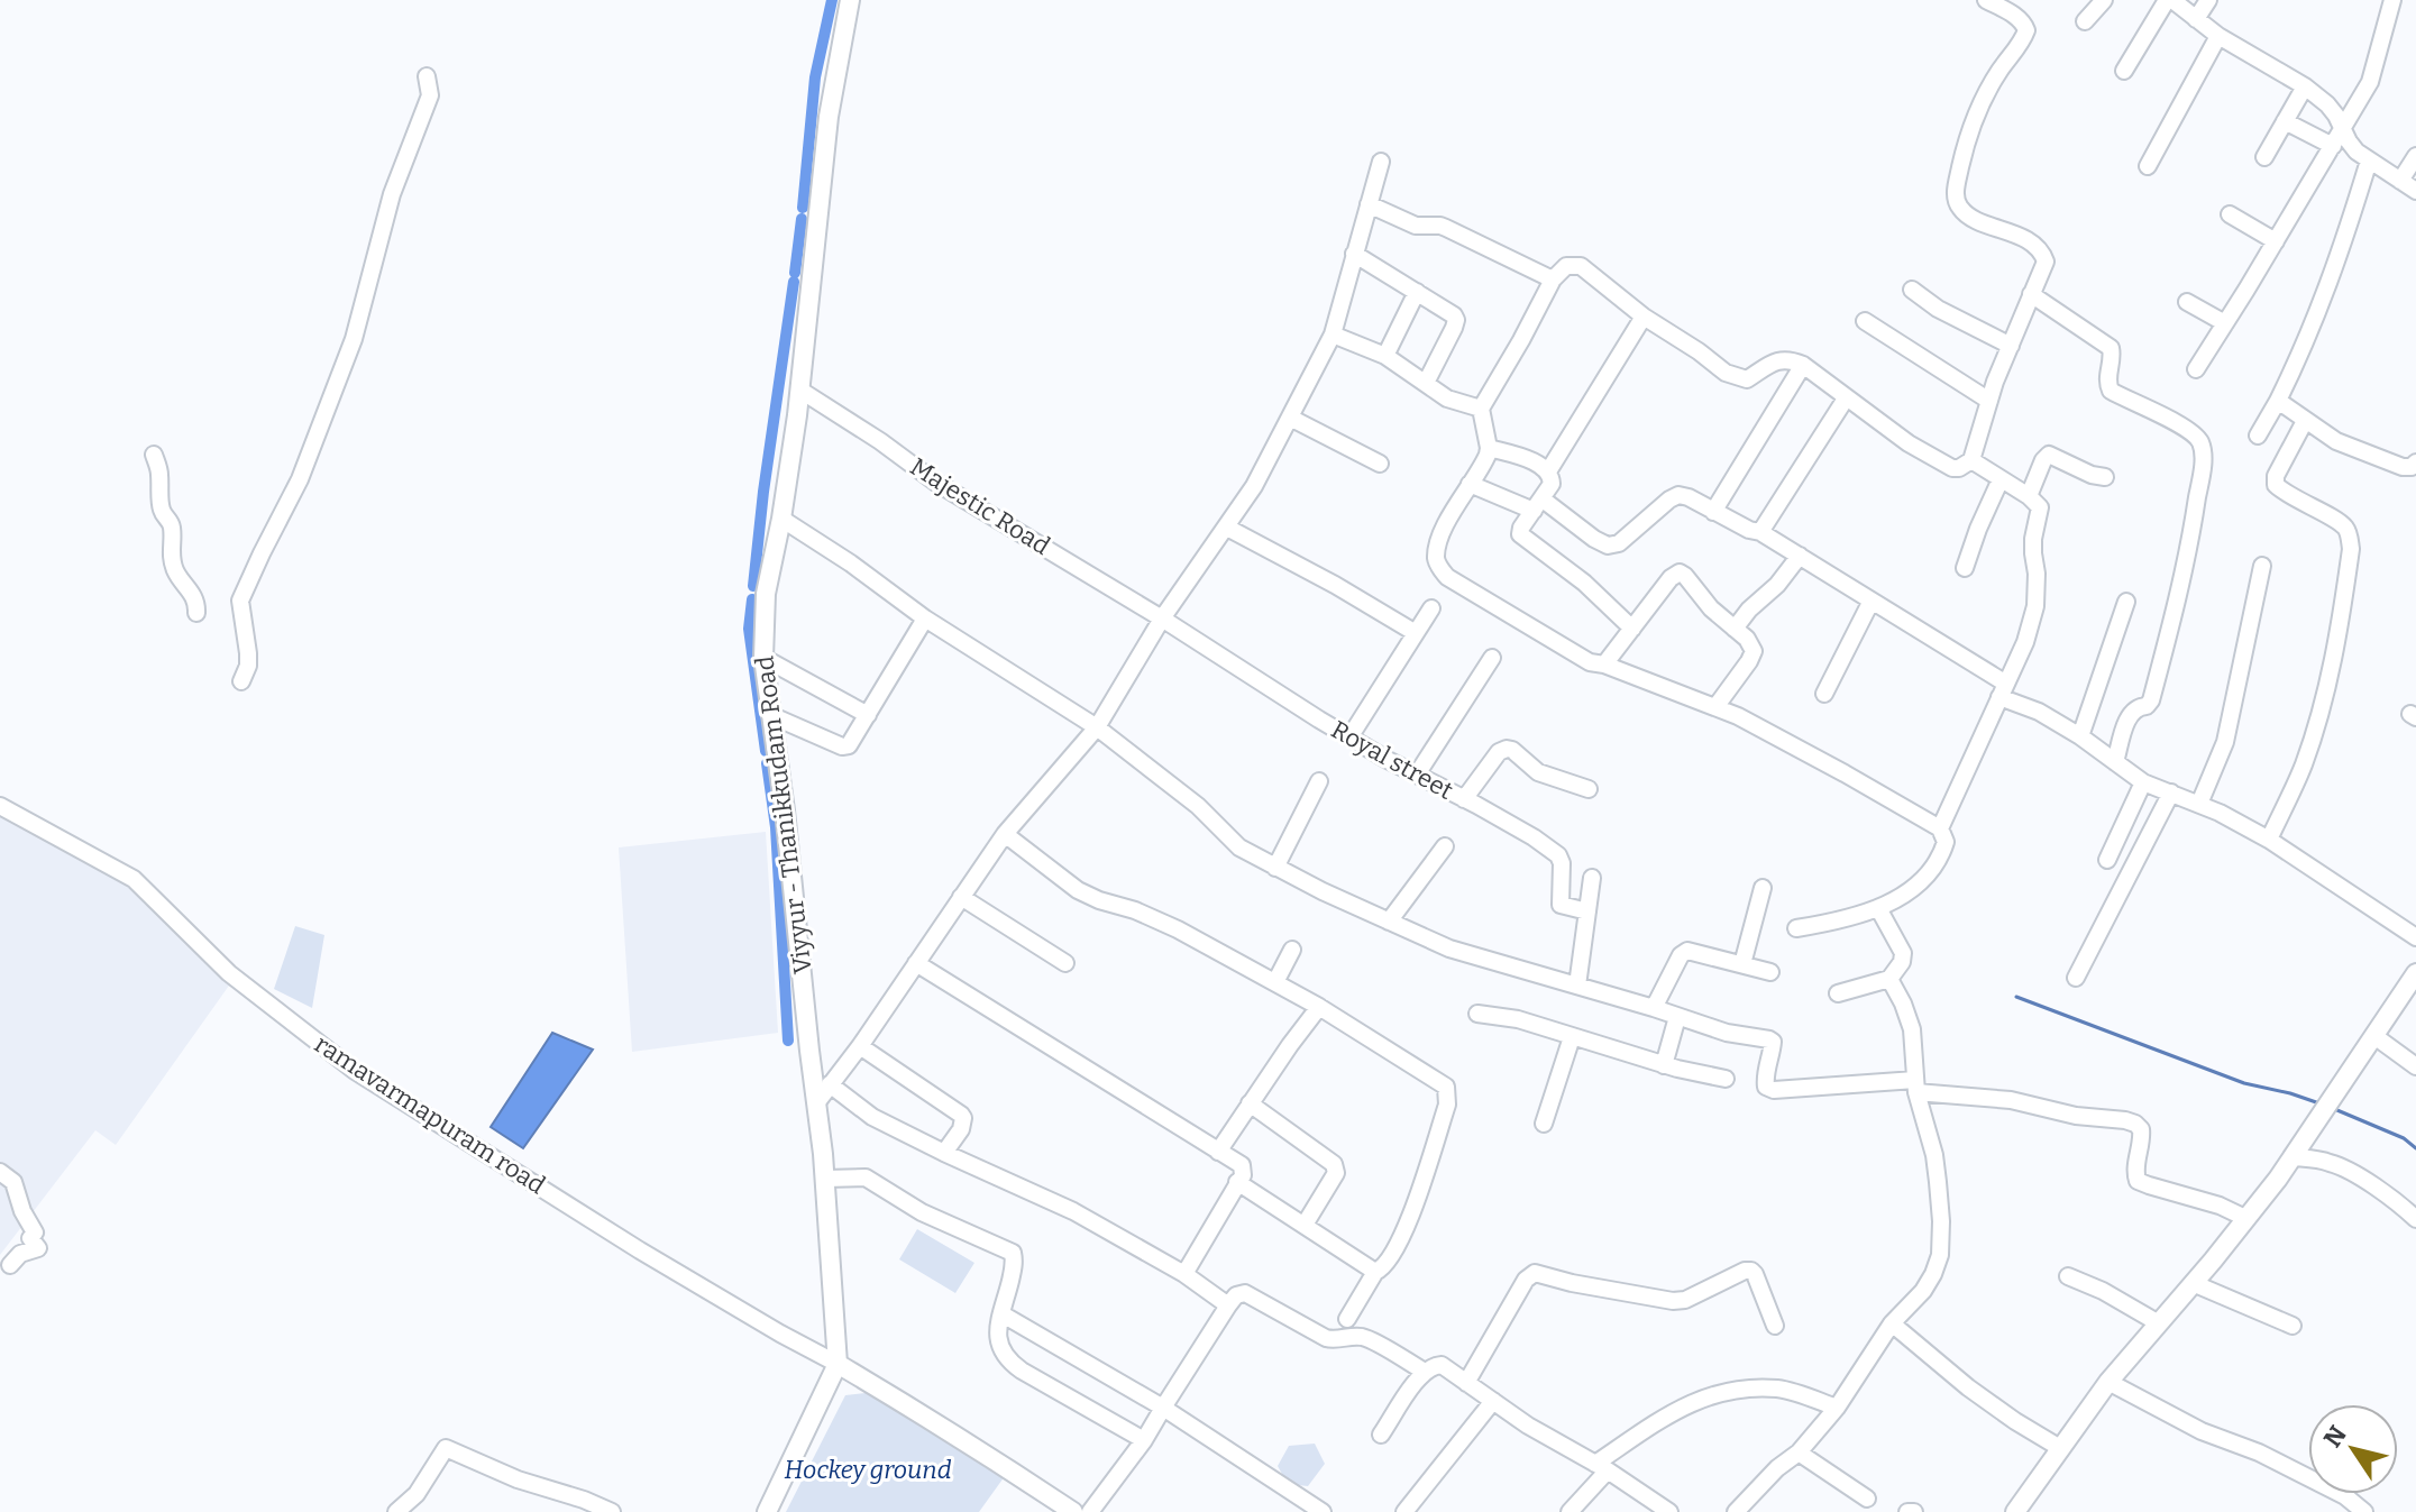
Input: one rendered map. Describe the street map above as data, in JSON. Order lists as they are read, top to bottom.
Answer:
{
  "streets": {
    "main road": ["Viyyur - Thanikkudam Road"],
    "street": ["Majestic Road", "Royal street", "ramavarmapuram road"]
  },
  "crossings": [
    ["Majestic Road", "Royal street"],
    ["Majestic Road", "Viyyur - Thanikkudam Road"],
    ["Viyyur - Thanikkudam Road", "ramavarmapuram road"]
  ],
  "parks": ["Hockey ground"],
  "north": "top left"
}
